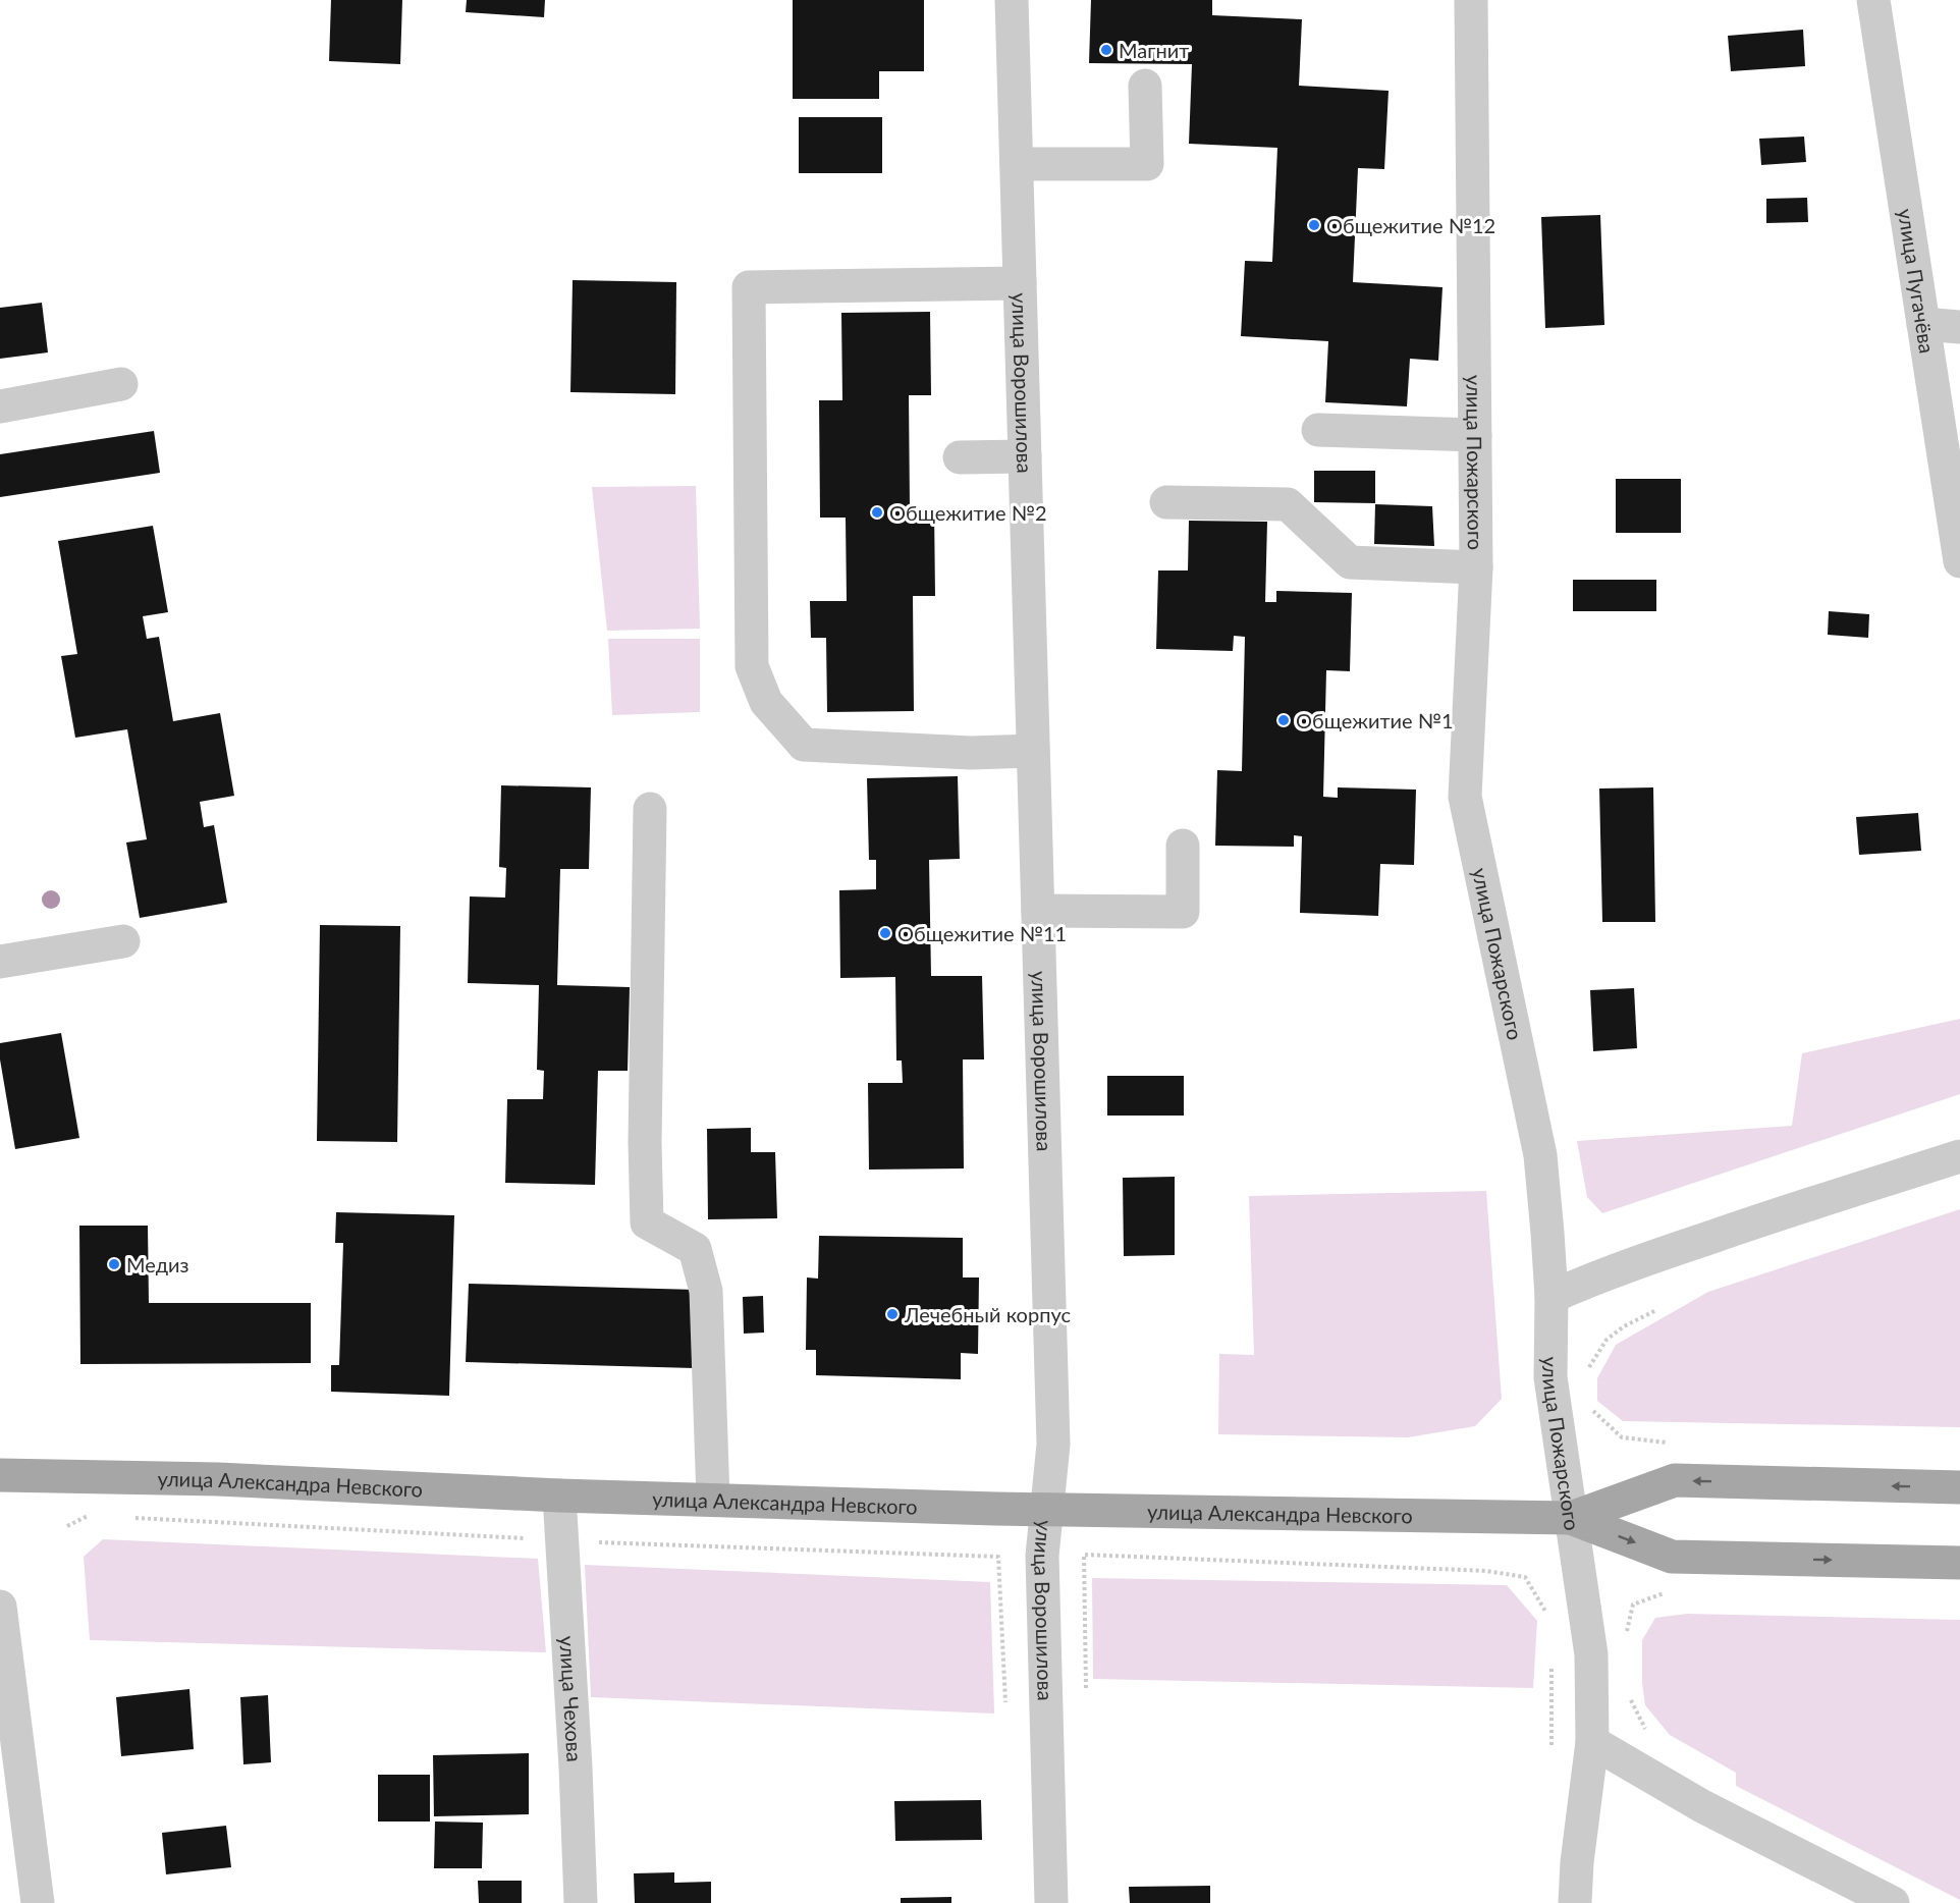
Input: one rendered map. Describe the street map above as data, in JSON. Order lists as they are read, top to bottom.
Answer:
{
  "streets": {
    "main road": ["улица Александра Невского"],
    "street": [
      "улица Пугачёва",
      "улица Ворошилова",
      "улица Пожарского",
      "улица Чехова"
    ]
  },
  "crossings": [
    ["улица Ворошилова", "улица Александра Невского"],
    ["улица Пожарского", "улица Александра Невского"],
    ["улица Александра Невского", "улица Чехова"]
  ],
  "places": [
    "Магнит",
    "Общежитие №12",
    "Общежитие №2",
    "Общежитие №1",
    "Общежитие №11",
    "Медиз",
    "Лечебный корпус"
  ]
}
